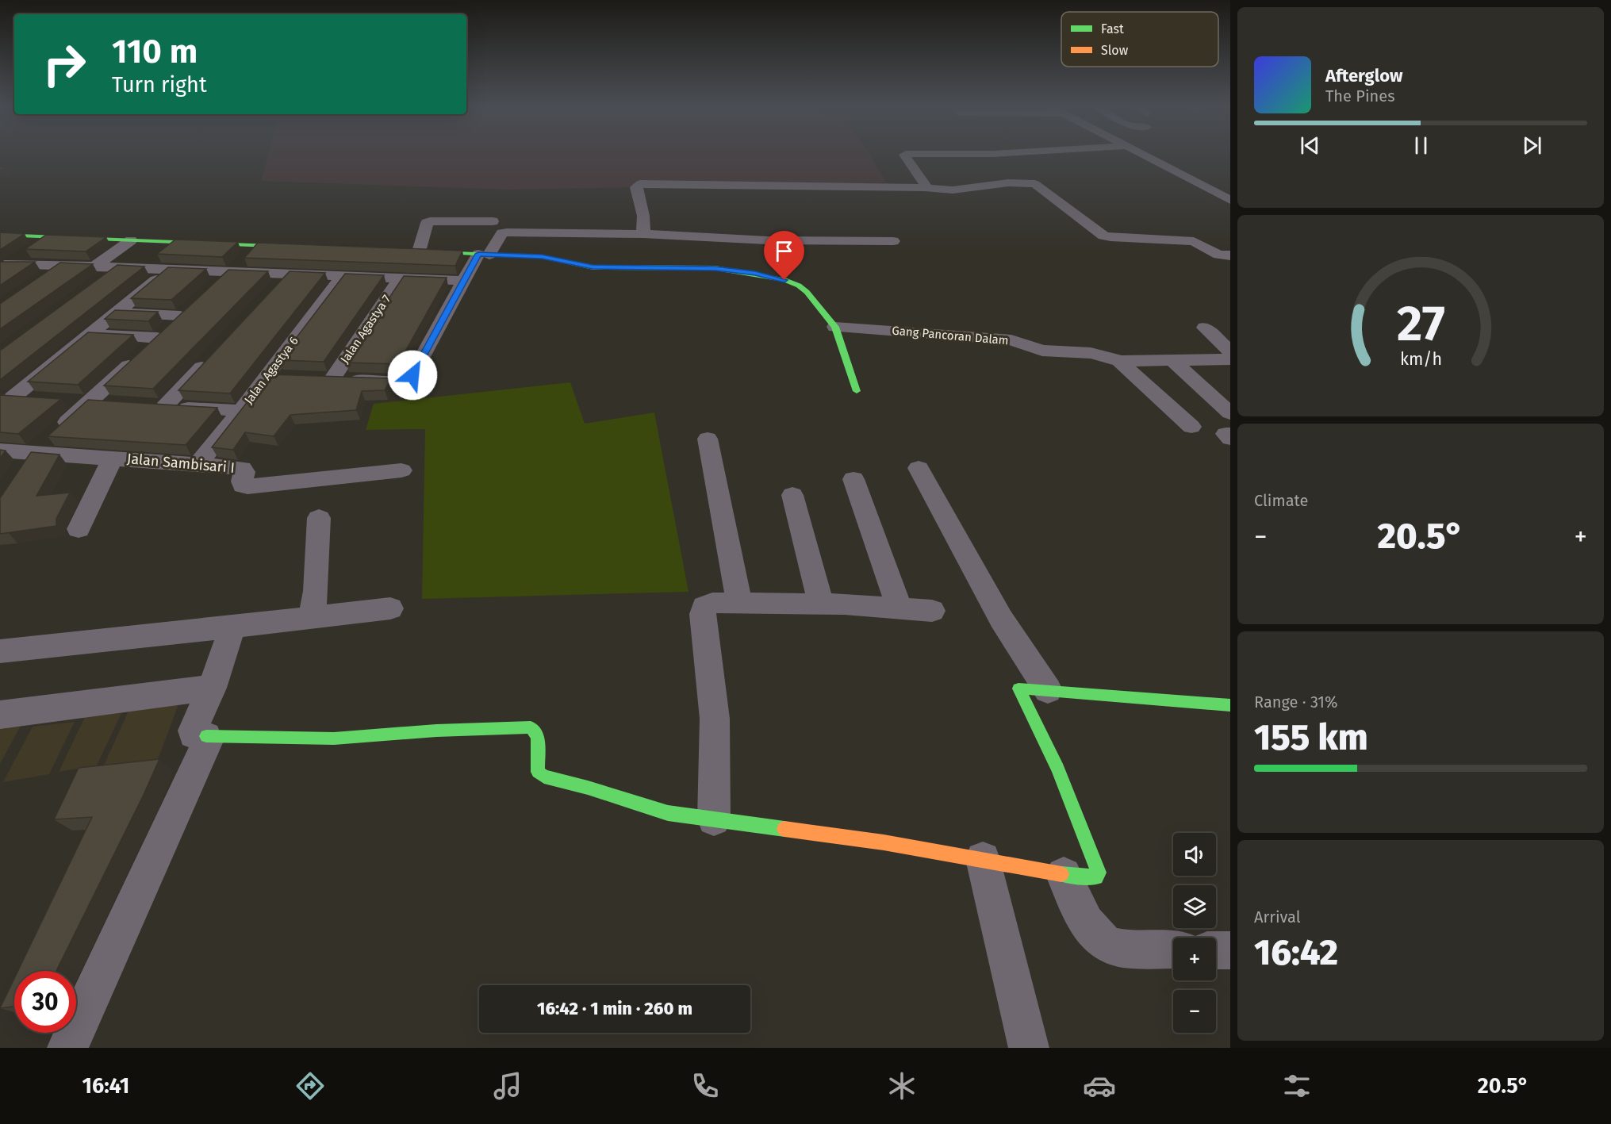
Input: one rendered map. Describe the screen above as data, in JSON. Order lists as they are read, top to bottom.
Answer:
{
  "streets": {
    "street": [
      "Jalan Agastya 7",
      "Gang Pancoran Dalam",
      "Jalan Agastya 6",
      "Jalan Sambisari I"
    ]
  },
  "crossings": [
    ["Jalan Agastya 6", "Jalan Sambisari I"]
  ],
  "legend": ["Fast", "Slow"],
  "page": {
    "turn": ["110 m", "Turn right"],
    "song": ["Afterglow", "The Pines"],
    "tile": [
      "Climate",
      ["Range · 31%", "155 km"],
      ["Arrival", "16:42"]
    ],
    "heat": ["−", "20.5°", "+"],
    "map_buttons": ["+", "−"],
    "limit": "30",
    "trip": "16:42 · 1 min · 260 m",
    "tabs": ["16:41", "20.5°"],
    "gauge": ["27", "km/h"]
  }
}
